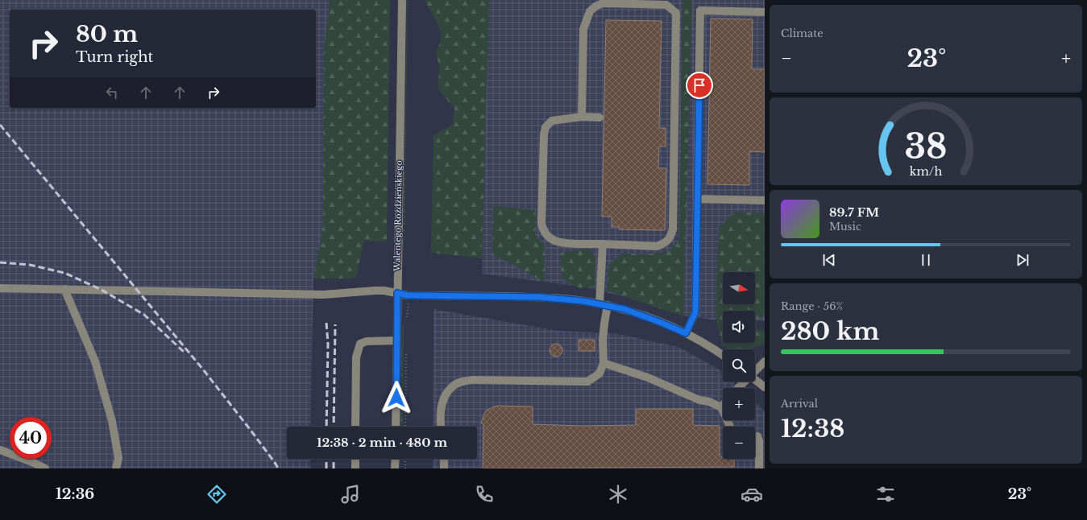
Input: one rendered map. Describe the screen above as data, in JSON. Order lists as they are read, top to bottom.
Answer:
{
  "streets": {
    "street": ["Walentego Roździeńskiego"]
  },
  "north": "right",
  "page": {
    "tile": [
      "Climate",
      ["Range · 56%", "280 km"],
      ["Arrival", "12:38"]
    ],
    "turn": ["80 m", "Turn right"],
    "heat": ["−", "23°", "+"],
    "song": ["89.7 FM", "Music"],
    "map_buttons": ["+", "−"],
    "limit": "40",
    "trip": "12:38 · 2 min · 480 m",
    "tabs": ["12:36", "23°"],
    "gauge": ["38", "km/h"]
  }
}
